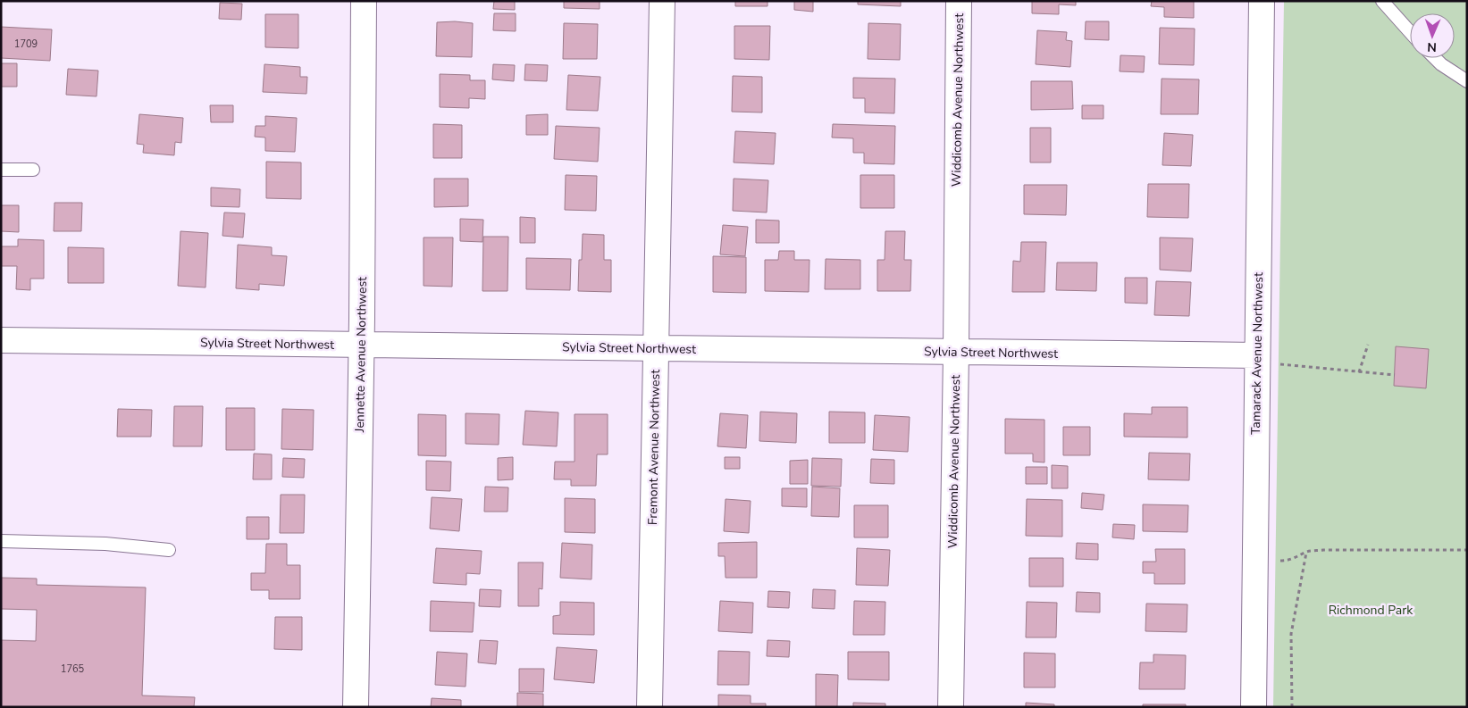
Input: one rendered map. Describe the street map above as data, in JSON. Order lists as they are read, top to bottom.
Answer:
{
  "streets": {
    "street": [
      "Widdicomb Avenue Northwest",
      "Sylvia Street Northwest",
      "Tamarack Avenue Northwest",
      "Jennette Avenue Northwest",
      "Fremont Avenue Northwest"
    ]
  },
  "crossings": [
    ["Widdicomb Avenue Northwest", "Sylvia Street Northwest"],
    ["Sylvia Street Northwest", "Tamarack Avenue Northwest"],
    ["Sylvia Street Northwest", "Jennette Avenue Northwest"],
    ["Sylvia Street Northwest", "Fremont Avenue Northwest"]
  ],
  "parks": ["Richmond Park"],
  "house_numbers": ["1709", "1765"],
  "north": "bottom"
}
